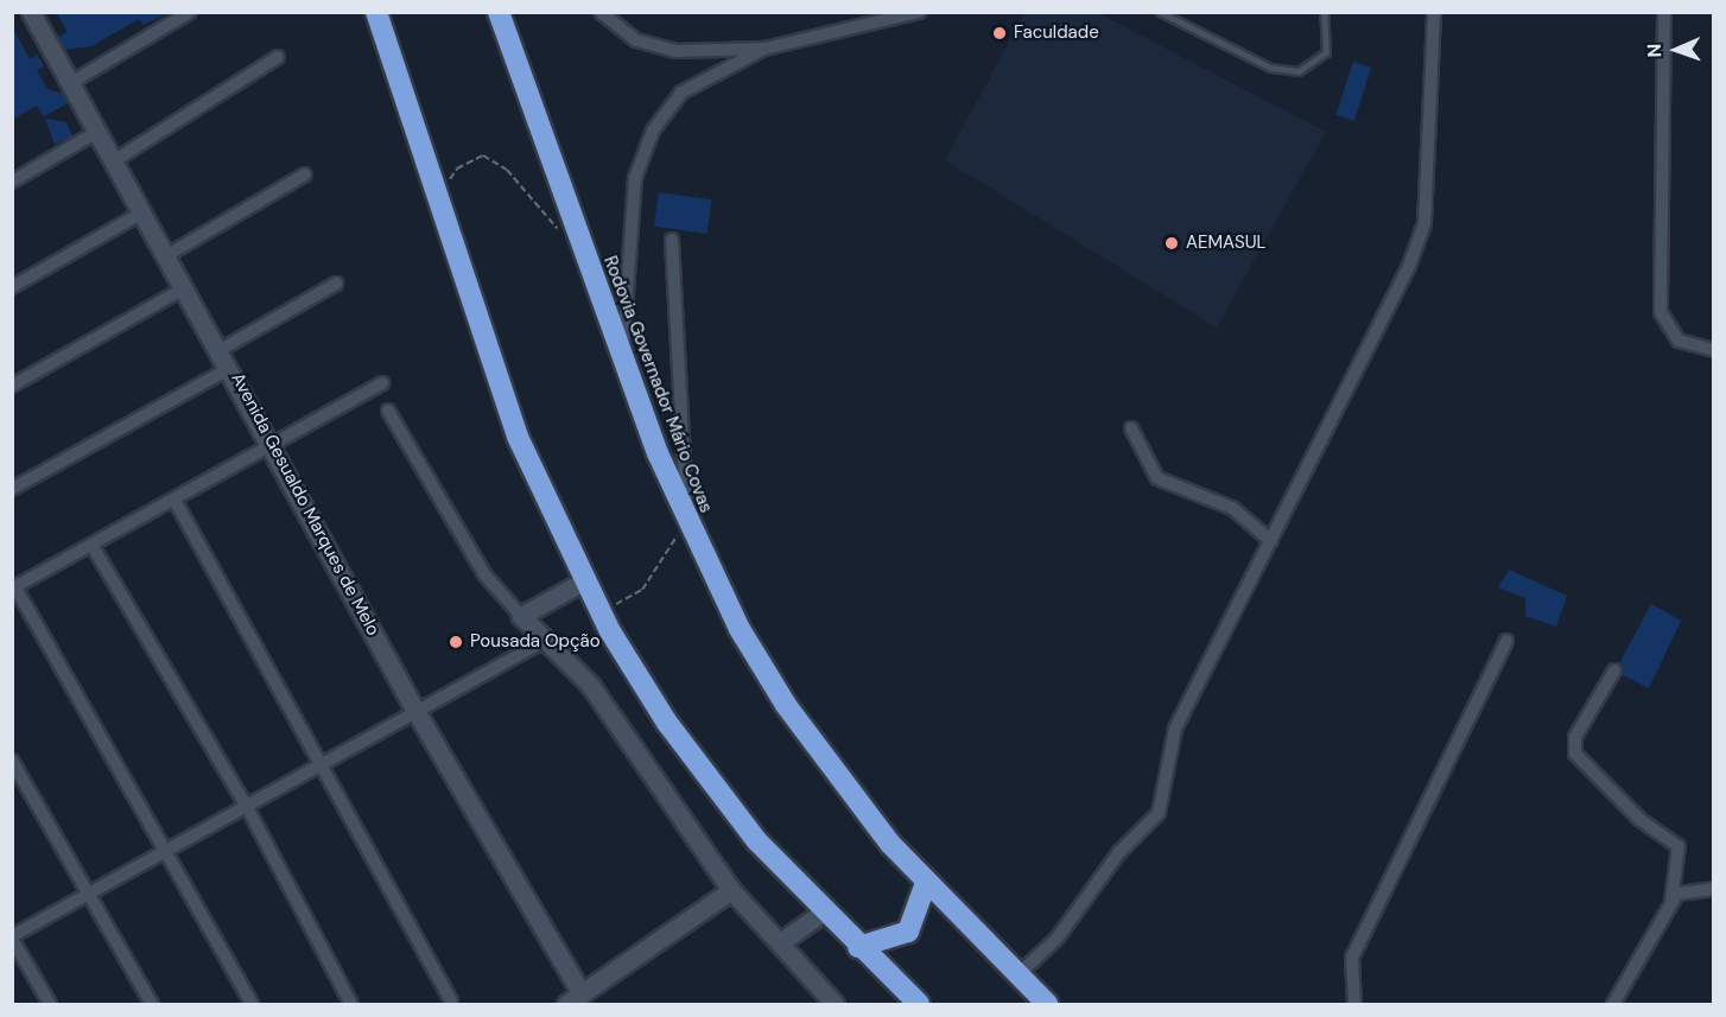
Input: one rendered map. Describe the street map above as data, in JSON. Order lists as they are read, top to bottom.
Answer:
{
  "streets": {
    "highway": ["Rodovia Governador Mário Covas"],
    "street": ["Avenida Gesualdo Marques de Melo"]
  },
  "places": ["Faculdade", "AEMASUL", "Pousada Opção"],
  "north": "left"
}
